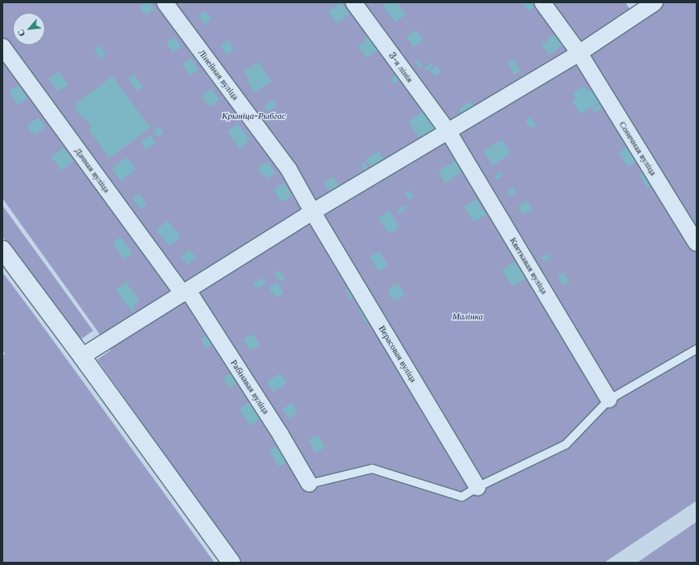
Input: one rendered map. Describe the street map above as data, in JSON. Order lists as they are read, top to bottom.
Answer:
{
  "streets": {
    "street": [
      "3-я лінія",
      "Лінейная вуліца",
      "Сонечная вуліца",
      "Дачная вуліца",
      "Кветкавая вуліца",
      "Верасовая вуліца",
      "Рабінавая вуліца"
    ]
  },
  "crossings": [
    ["3-я лінія", "Кветкавая вуліца"],
    ["Лінейная вуліца", "Верасовая вуліца"],
    ["Дачная вуліца", "Рабінавая вуліца"]
  ],
  "parks": ["Крыніца-Рыбгас", "Малінка"],
  "north": "bottom left"
}
